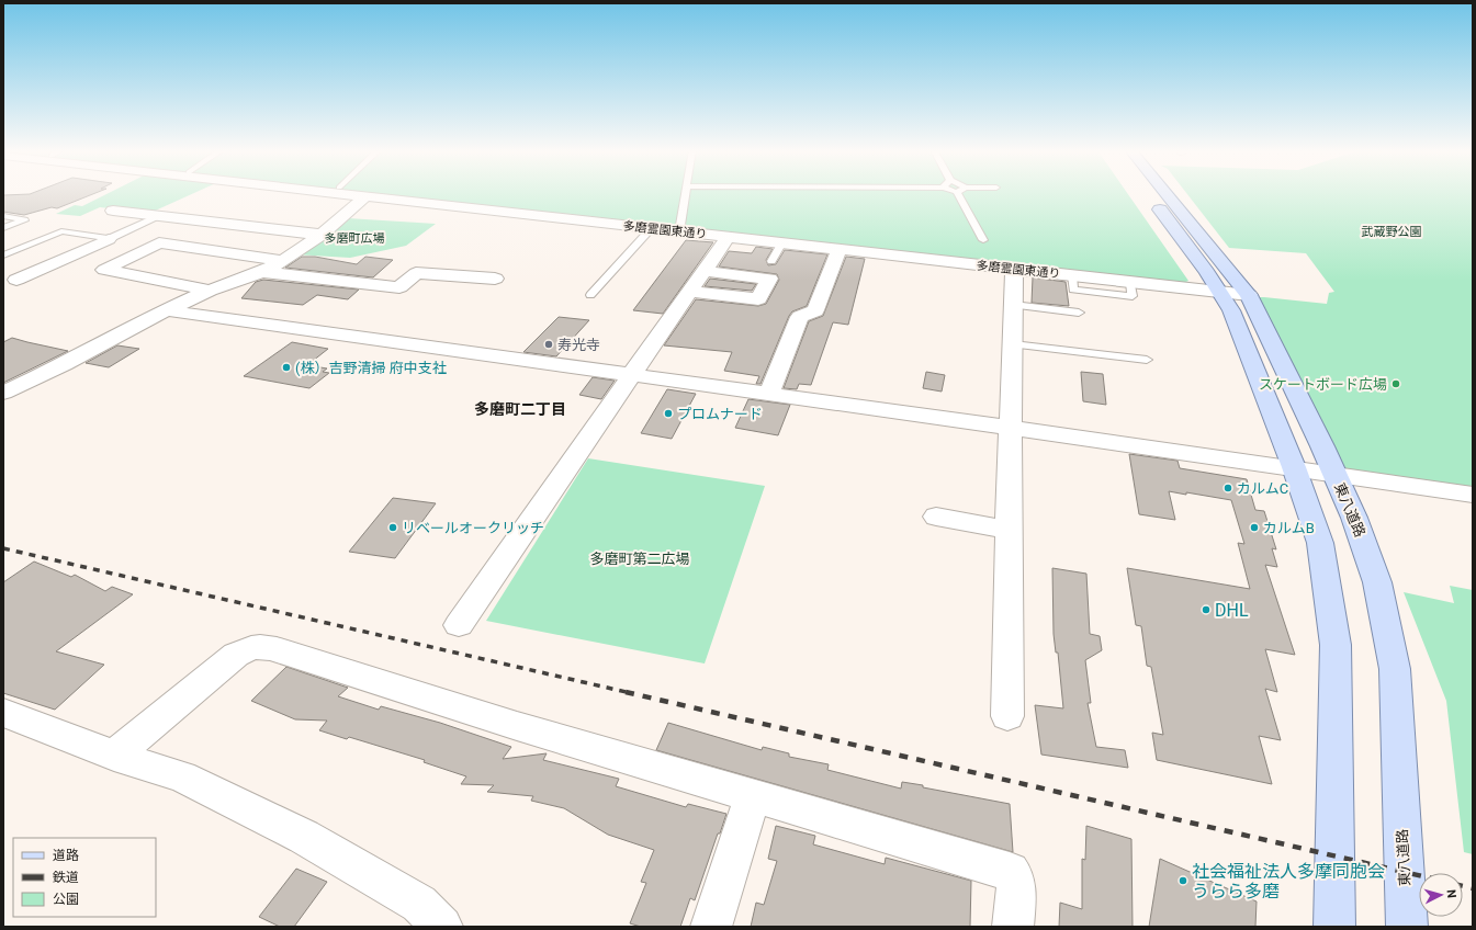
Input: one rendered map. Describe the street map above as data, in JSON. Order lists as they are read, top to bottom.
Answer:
{
  "streets": {
    "main road": ["東八道路"],
    "street": ["多磨霊園東通り"]
  },
  "crossings": [
    ["多磨霊園東通り", "東八道路"]
  ],
  "districts": ["多磨町二丁目"],
  "parks": ["武蔵野公園", "多磨町広場", "多磨町第二広場"],
  "places": [
    "寿光寺",
    "(株）吉野清掃 府中支社",
    "スケートボード広場",
    "プロムナード",
    "カルムC",
    "リベールオークリッチ",
    "カルムB",
    "DHL",
    "社会福祉法人多摩同胞会 うらら多磨"
  ],
  "legend": ["道路", "鉄道", "公園"],
  "north": "right"
}
